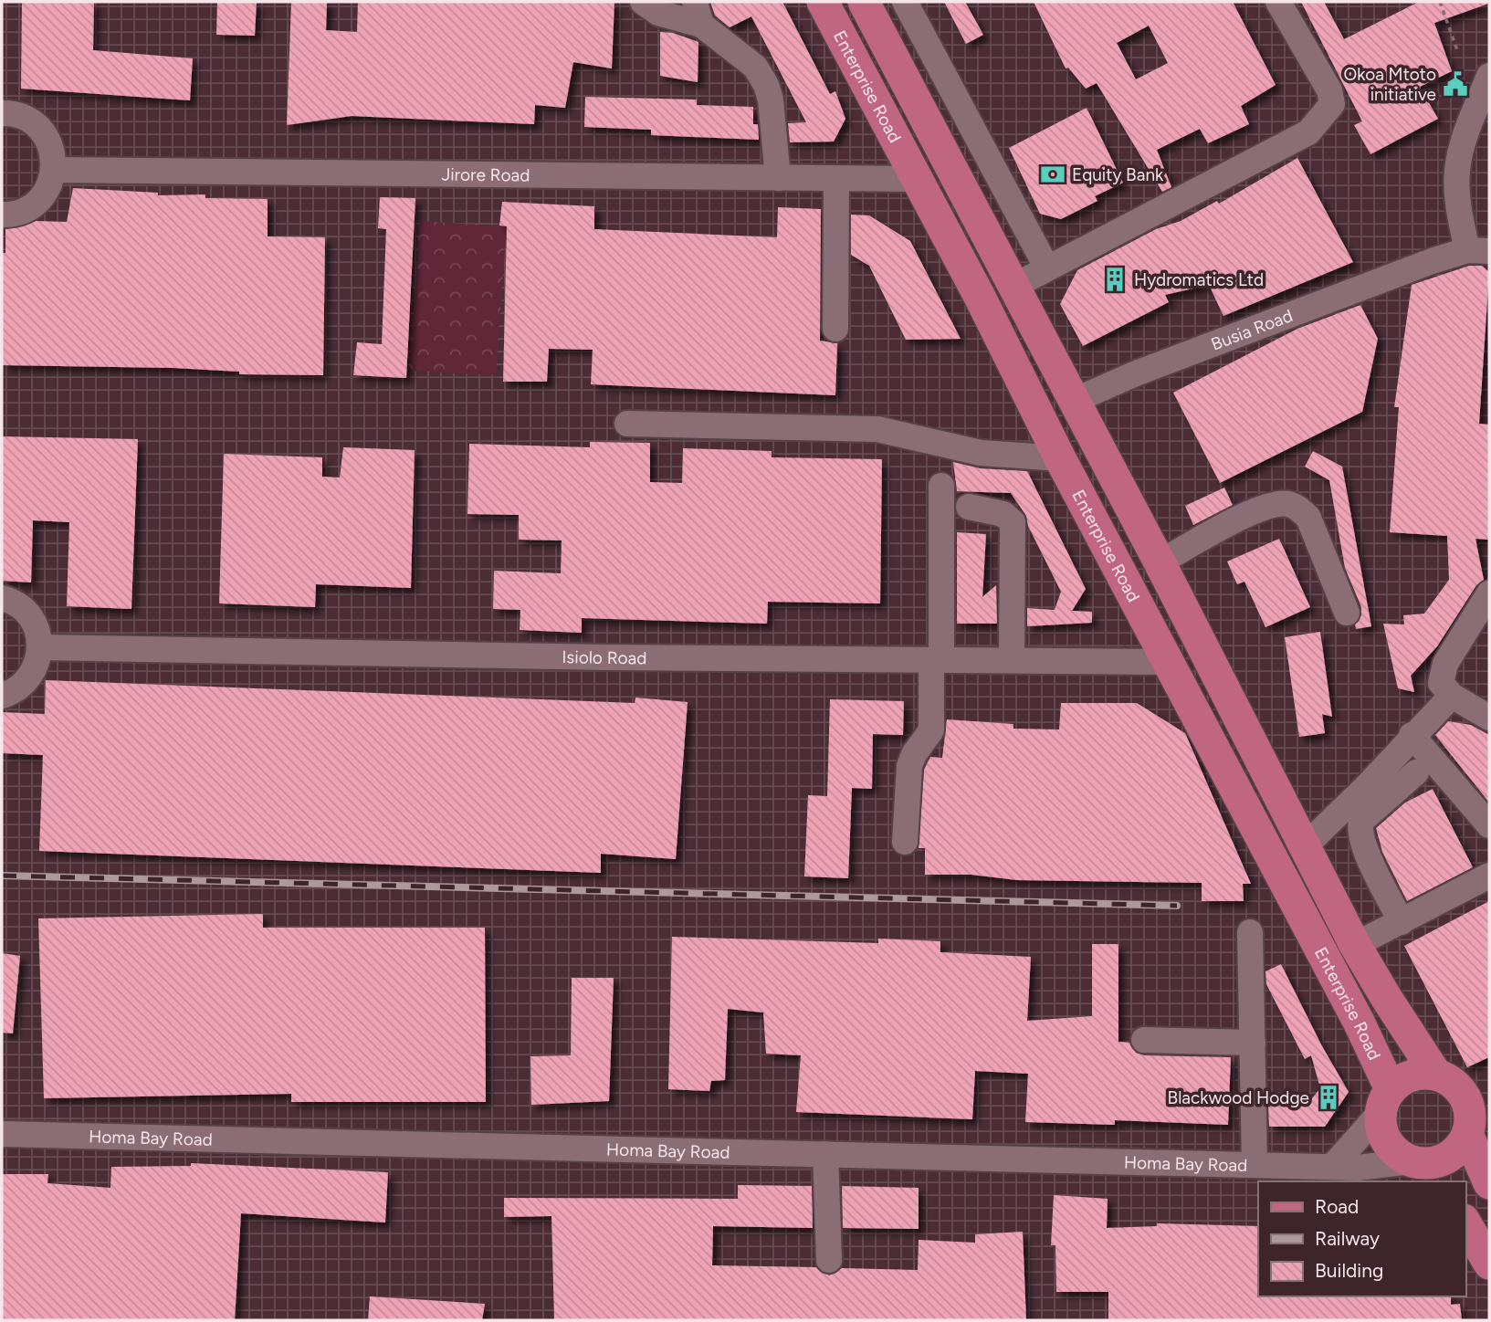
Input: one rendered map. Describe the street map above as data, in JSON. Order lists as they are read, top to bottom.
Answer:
{
  "streets": {
    "main road": ["Enterprise Road"],
    "lane": [
      "Jirore Road",
      "Busia Road",
      "Isiolo Road",
      "Homa Bay Road"
    ]
  },
  "crossings": [
    ["Enterprise Road", "Jirore Road"],
    ["Enterprise Road", "Busia Road"],
    ["Enterprise Road", "Isiolo Road"],
    ["Enterprise Road", "Homa Bay Road"]
  ],
  "places": {
    "public building": ["Okoa Mtoto initiative"],
    "bank": ["Equity Bank"],
    "building": ["Hydromatics Ltd", "Blackwood Hodge"]
  },
  "legend": ["Road", "Railway", "Building"]
}
